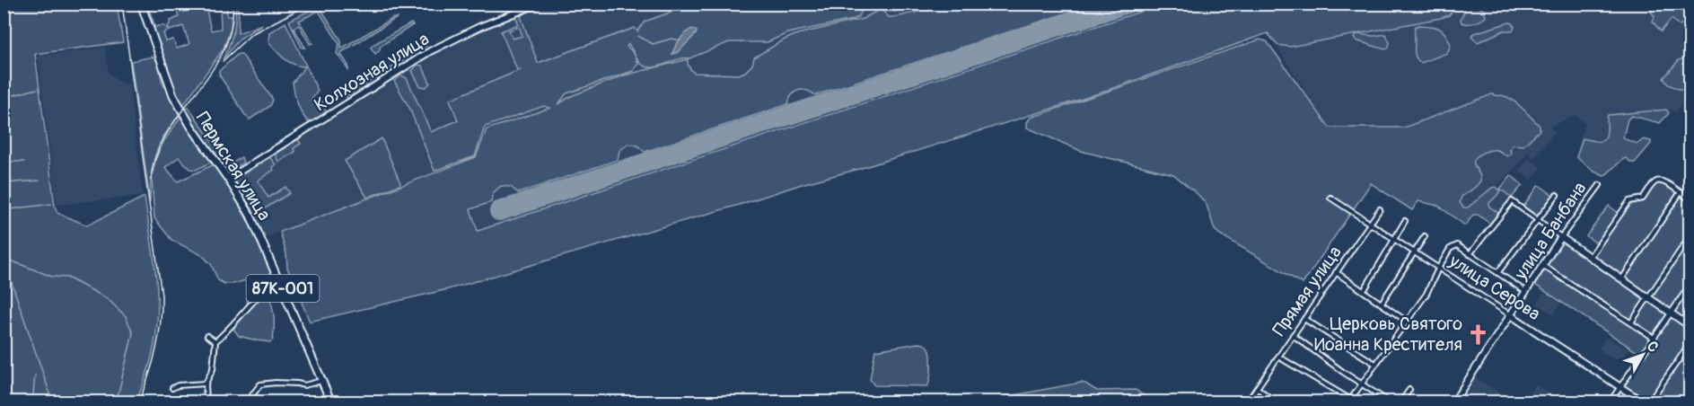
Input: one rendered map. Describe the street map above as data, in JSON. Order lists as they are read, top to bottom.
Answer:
{
  "streets": {
    "main road": ["Пермская улица", "87К-001"],
    "street": [
      "Колхозная улица",
      "улица Банбана",
      "улица Серова",
      "Прямая улица"
    ]
  },
  "crossings": [
    ["Колхозная улица", "Пермская улица"],
    ["улица Банбана", "улица Серова"],
    ["улица Серова", "Прямая улица"]
  ],
  "places": {
    "church": ["Церковь Святого Иоанна Крестителя"]
  },
  "north": "top right"
}
